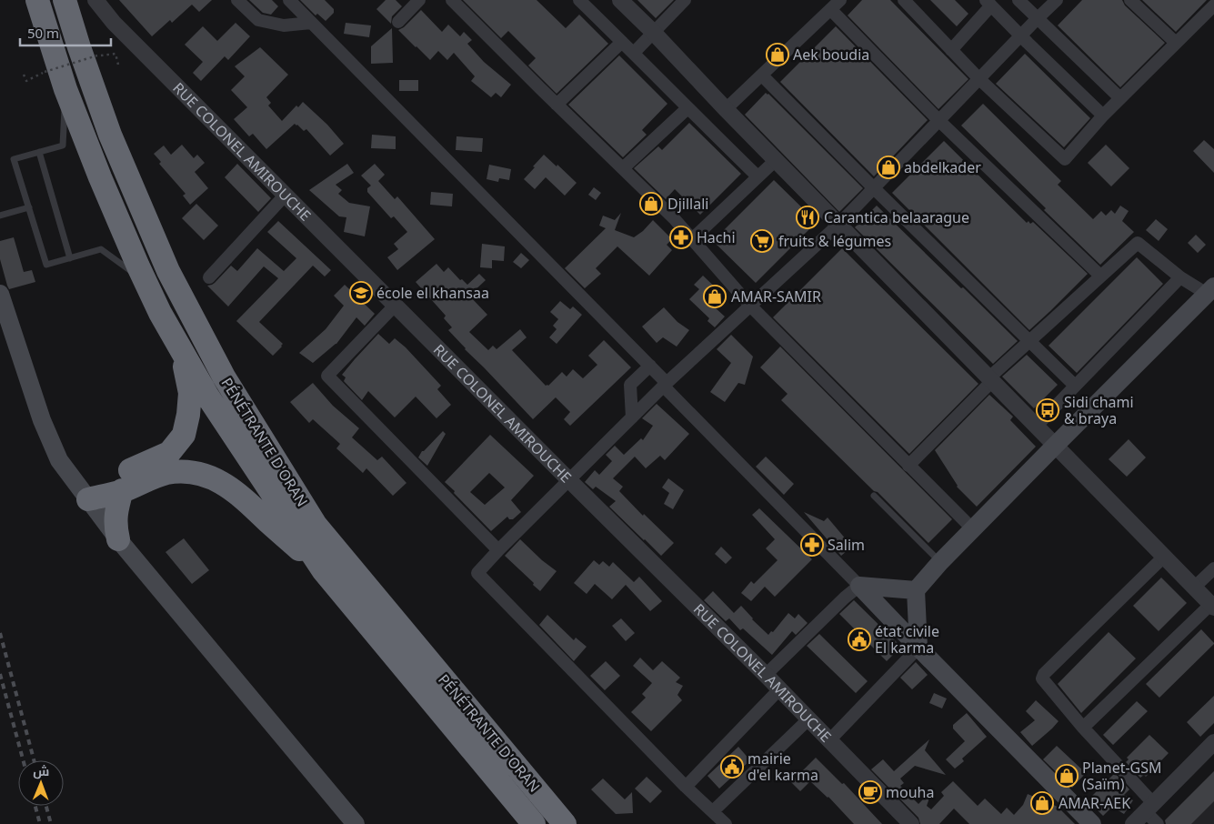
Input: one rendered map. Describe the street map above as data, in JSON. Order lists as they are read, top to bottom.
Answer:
{
  "streets": {
    "highway": ["PÉNÉTRANTE D'ORAN"],
    "street": ["RUE COLONEL AMIROUCHE"]
  },
  "places": {
    "shop": [
      "Aek boudia",
      "abdelkader",
      "Djillali",
      "AMAR-SAMIR",
      "Planet-GSM (Saïm)",
      "AMAR-AEK"
    ],
    "restaurant": ["Carantica belaarague"],
    "pharmacy": ["Hachi", "Salim"],
    "supermarket": ["fruits & légumes"],
    "school or university": ["école el khansaa"],
    "bus stop": ["Sidi chami & braya"],
    "public building": ["état civile El karma", "mairie d'el karma"],
    "cafe": ["mouha"]
  },
  "scale_bar": "50 m",
  "north": "top"
}
